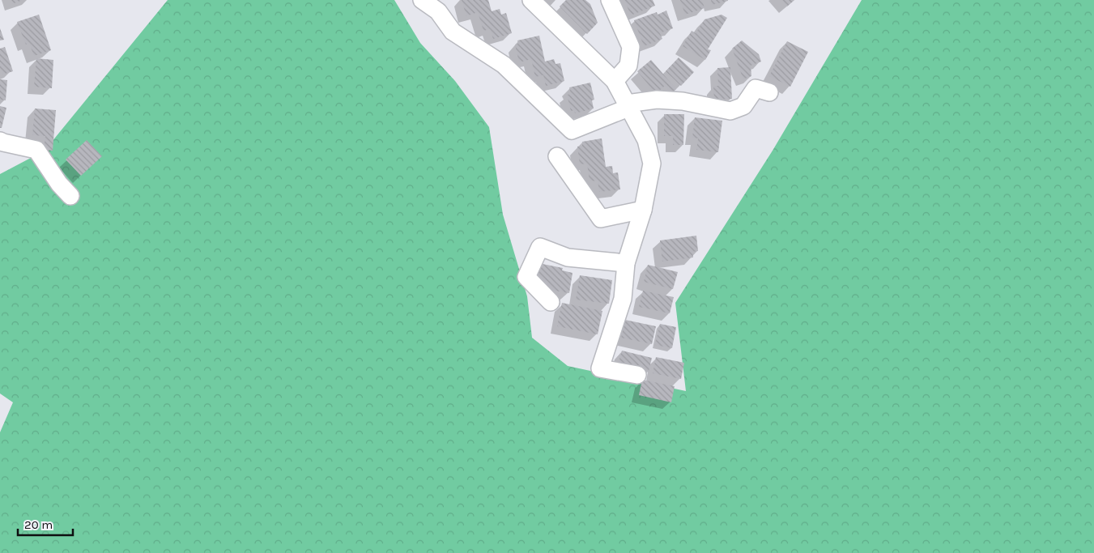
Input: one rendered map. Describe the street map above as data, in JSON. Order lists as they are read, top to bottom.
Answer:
{
  "scale_bar": "20 m"
}
